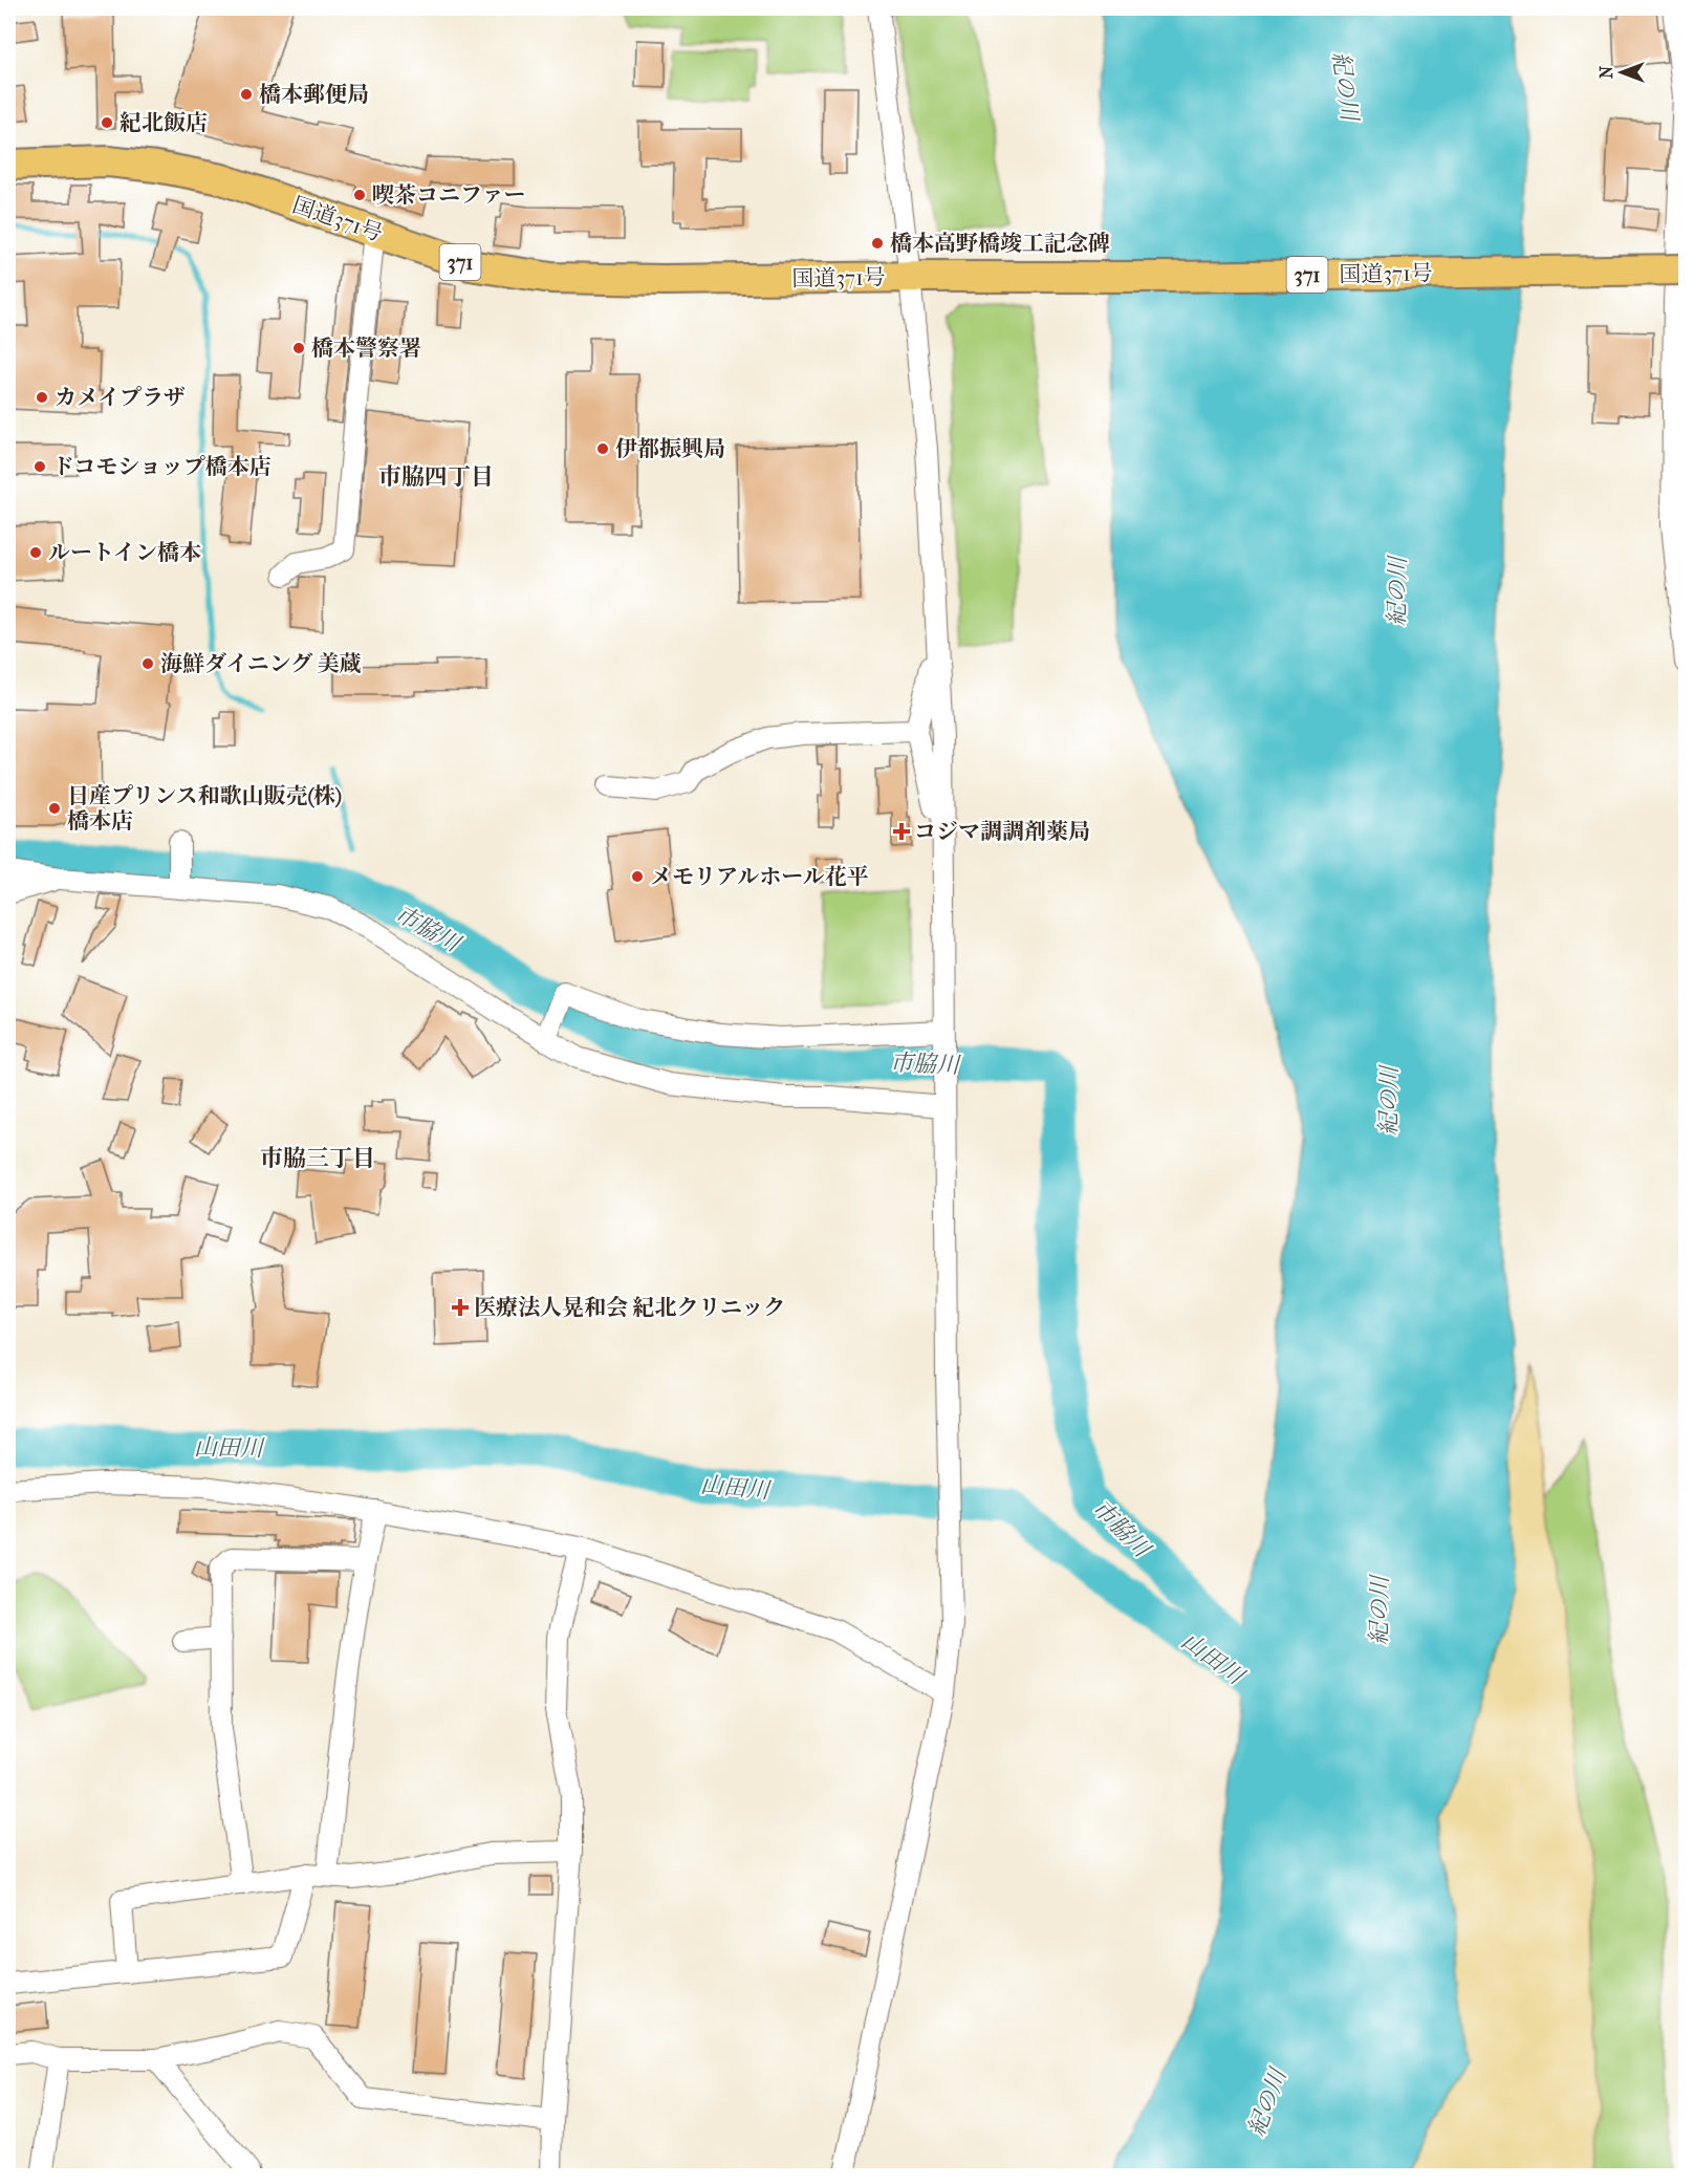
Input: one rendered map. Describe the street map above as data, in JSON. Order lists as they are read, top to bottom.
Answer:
{
  "streets": {
    "highway": ["国道371号", "371"]
  },
  "districts": ["市脇四丁目", "市脇三丁目"],
  "water": ["紀の川", "市脇川", "山田川"],
  "places": {
    "other": [
      "橋本郵便局",
      "紀北飯店",
      "喫茶コニファー",
      "橋本高野橋竣工記念碑",
      "橋本警察署",
      "カメイプラザ",
      "伊都振興局",
      "ドコモショップ橋本店",
      "ルートイン橋本",
      "海鮮ダイニング 美蔵",
      "日産プリンス和歌山販売(株) 橋本店",
      "メモリアルホール花平"
    ],
    "health": ["コジマ調調剤薬局", "医療法人晃和会 紀北クリニック"]
  },
  "north": "left"
}
